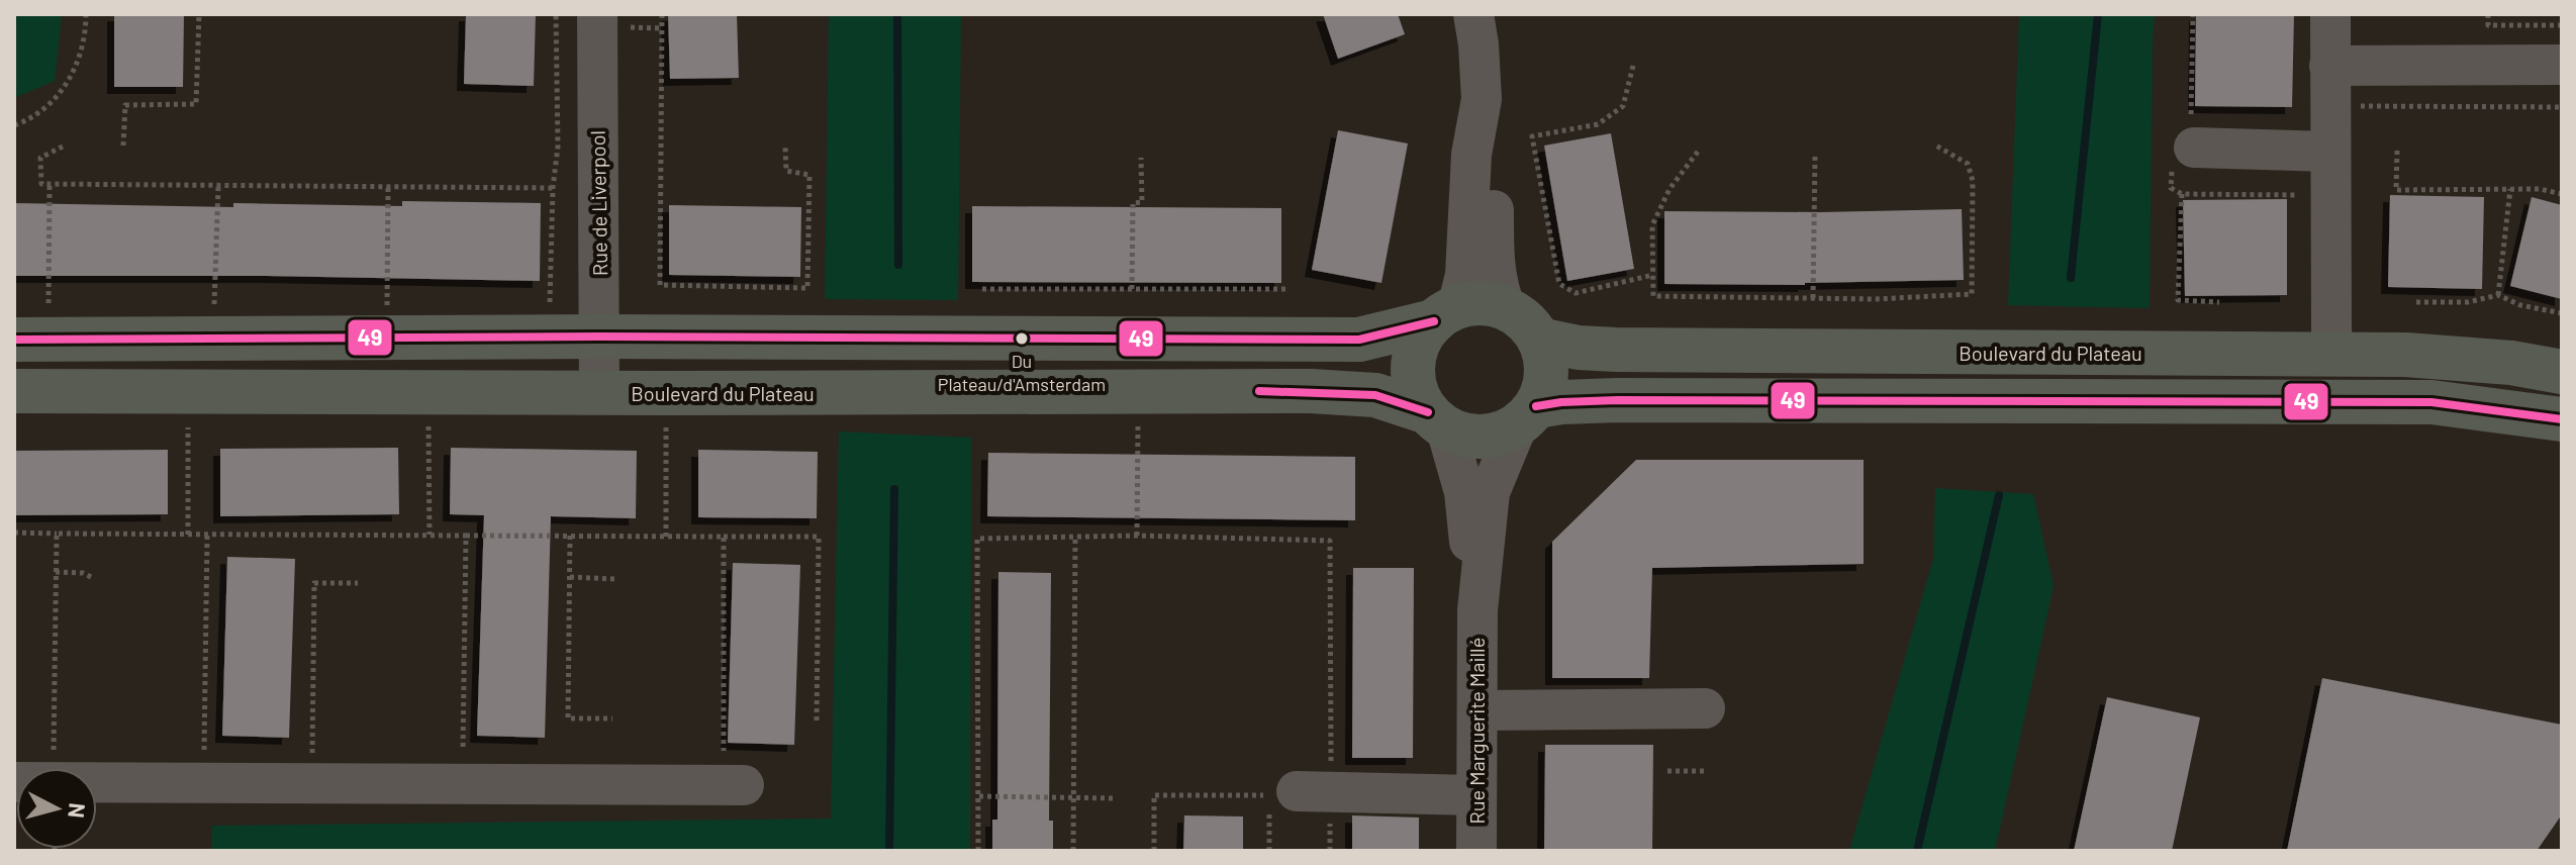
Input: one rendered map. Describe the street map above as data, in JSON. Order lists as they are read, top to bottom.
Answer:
{
  "streets": {
    "main road": ["Boulevard du Plateau"],
    "street": ["Rue de Liverpool", "Rue Marguerite Maillé"]
  },
  "crossings": [
    ["Rue de Liverpool", "Boulevard du Plateau"],
    ["Boulevard du Plateau", "Rue Marguerite Maillé"]
  ],
  "places": ["Du Plateau/d'Amsterdam"],
  "lines": ["transit line 49"],
  "north": "right"
}
